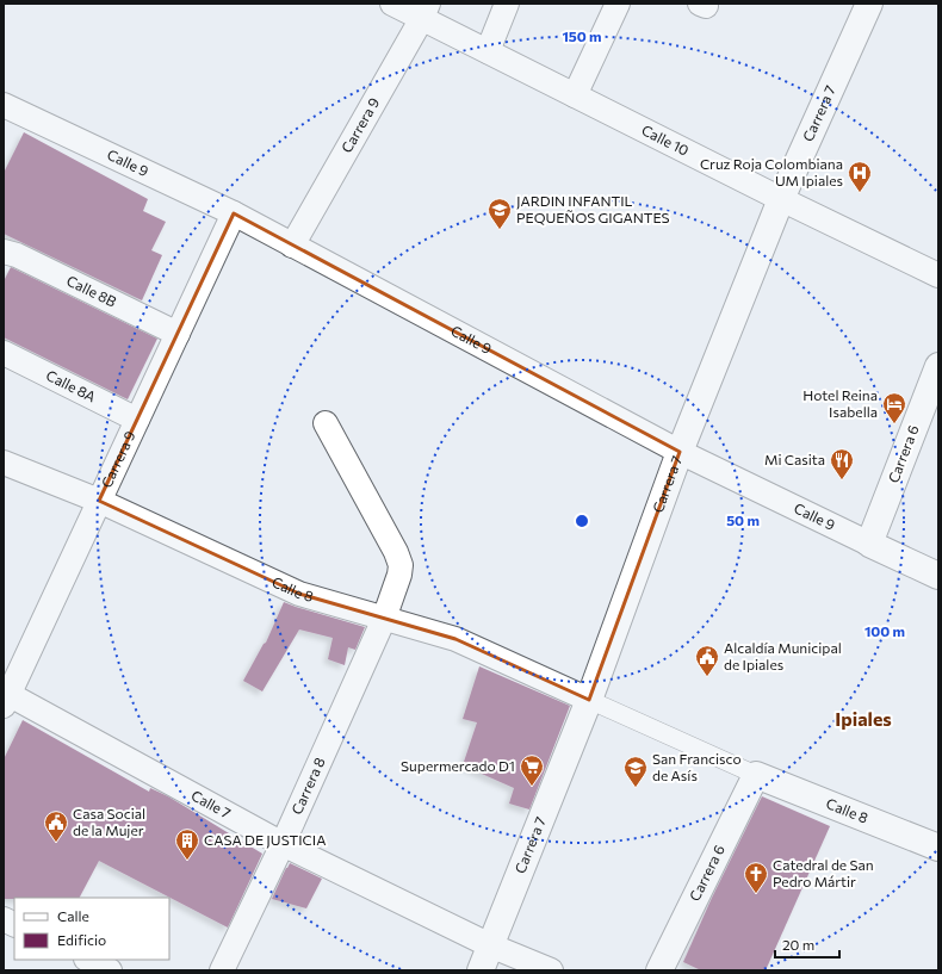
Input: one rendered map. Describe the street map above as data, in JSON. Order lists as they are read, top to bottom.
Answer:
{
  "streets": {
    "main road": [
      "Carrera 7",
      "Calle 9",
      "Carrera 6",
      "Calle 8"
    ],
    "street": [
      "Carrera 9",
      "Calle 10",
      "Calle 8B",
      "Calle 8A",
      "Carrera 8",
      "Calle 7"
    ]
  },
  "crossings": [
    ["Carrera 7", "Calle 10"],
    ["Carrera 7", "Calle 9"],
    ["Carrera 7", "Calle 8"],
    ["Carrera 7", "Calle 7"],
    ["Carrera 9", "Calle 10"],
    ["Carrera 9", "Calle 9"],
    ["Carrera 9", "Calle 8B"],
    ["Carrera 9", "Calle 8A"],
    ["Carrera 9", "Calle 8"],
    ["Carrera 9", "Calle 7"],
    ["Calle 9", "Carrera 6"],
    ["Carrera 6", "Calle 8"],
    ["Calle 8", "Carrera 8"],
    ["Carrera 8", "Calle 7"]
  ],
  "districts": ["Ipiales"],
  "places": {
    "hospital": ["Cruz Roja Colombiana UM Ipiales"],
    "school or university": ["JARDIN INFANTIL PEQUEÑOS GIGANTES", "San Francisco de Asís"],
    "hotel": ["Hotel Reina Isabella"],
    "restaurant": ["Mi Casita"],
    "public building": ["Alcaldía Municipal de Ipiales", "Casa Social de la Mujer"],
    "supermarket": ["Supermercado D1"],
    "building": ["CASA DE JUSTICIA"],
    "church": ["Catedral de San Pedro Mártir"]
  },
  "legend": ["Calle", "Edificio"],
  "scale_bar": "20 m",
  "rings": ["150 m", "50 m", "100 m"]
}
